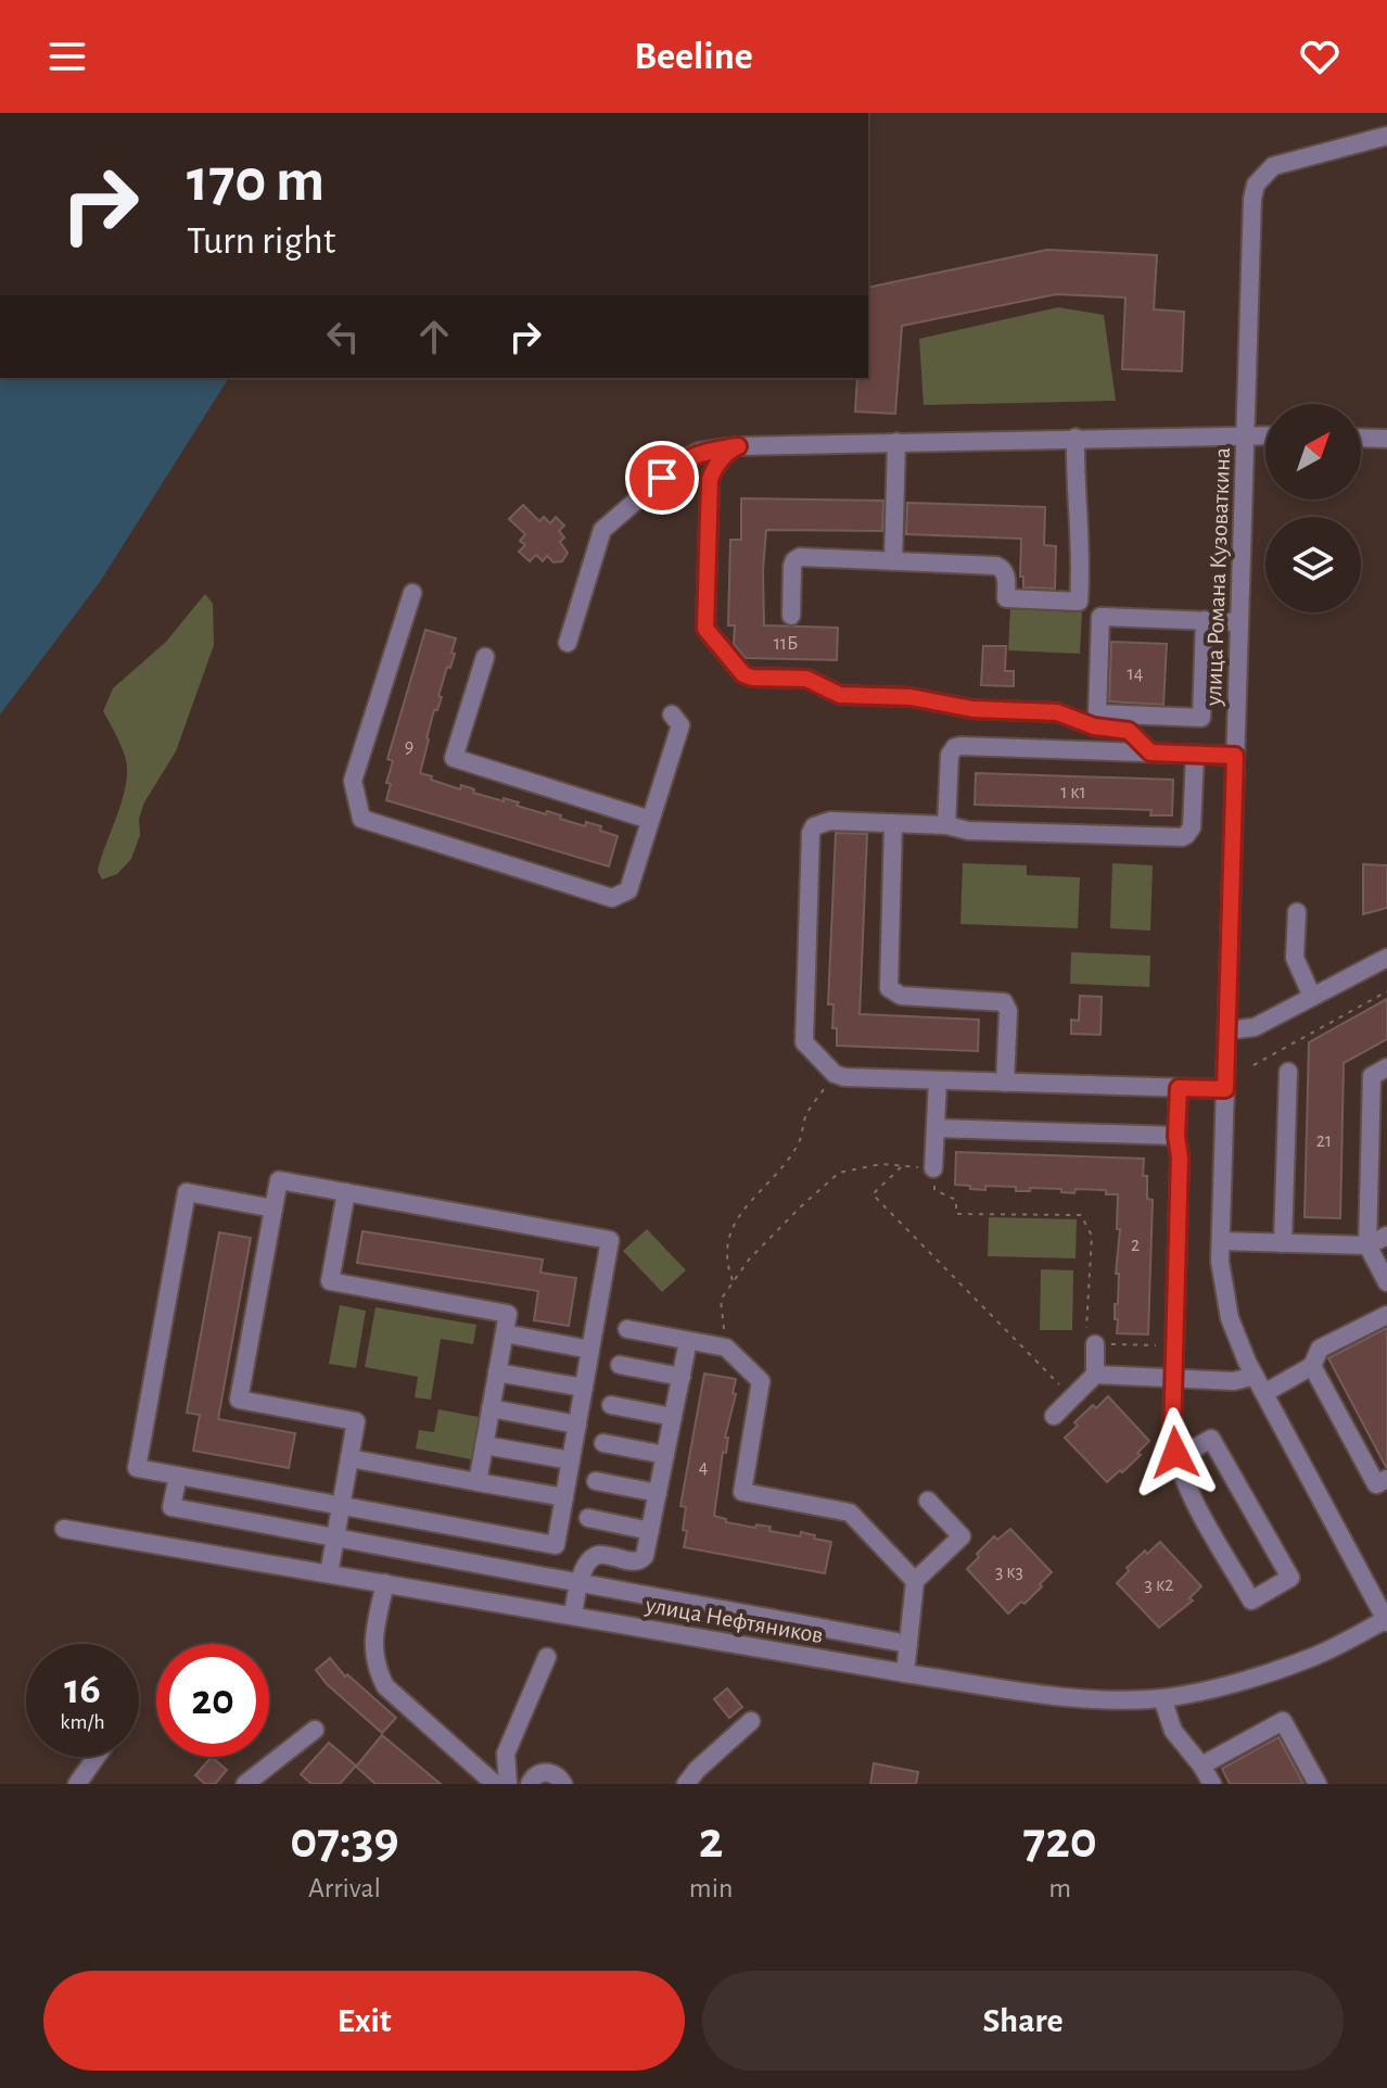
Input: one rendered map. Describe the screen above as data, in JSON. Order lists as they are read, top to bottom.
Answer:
{
  "streets": {
    "street": ["улица Романа Кузоваткина", "улица Нефтяников"]
  },
  "crossings": [
    ["улица Романа Кузоваткина", "улица Нефтяников"]
  ],
  "house_numbers": [
    "11Б",
    "14",
    "9",
    "1 к1",
    "21",
    "2",
    "4",
    "3 к3",
    "3 к2"
  ],
  "north": "top right",
  "page": {
    "header": "Beeline",
    "turn": ["170 m", "Turn right"],
    "speed": "16 km/h",
    "limit": "20",
    "eta": [
      "07:39",
      "Arrival",
      "2",
      "min",
      "720",
      "m"
    ],
    "buttons": ["Exit", "Share"]
  }
}
